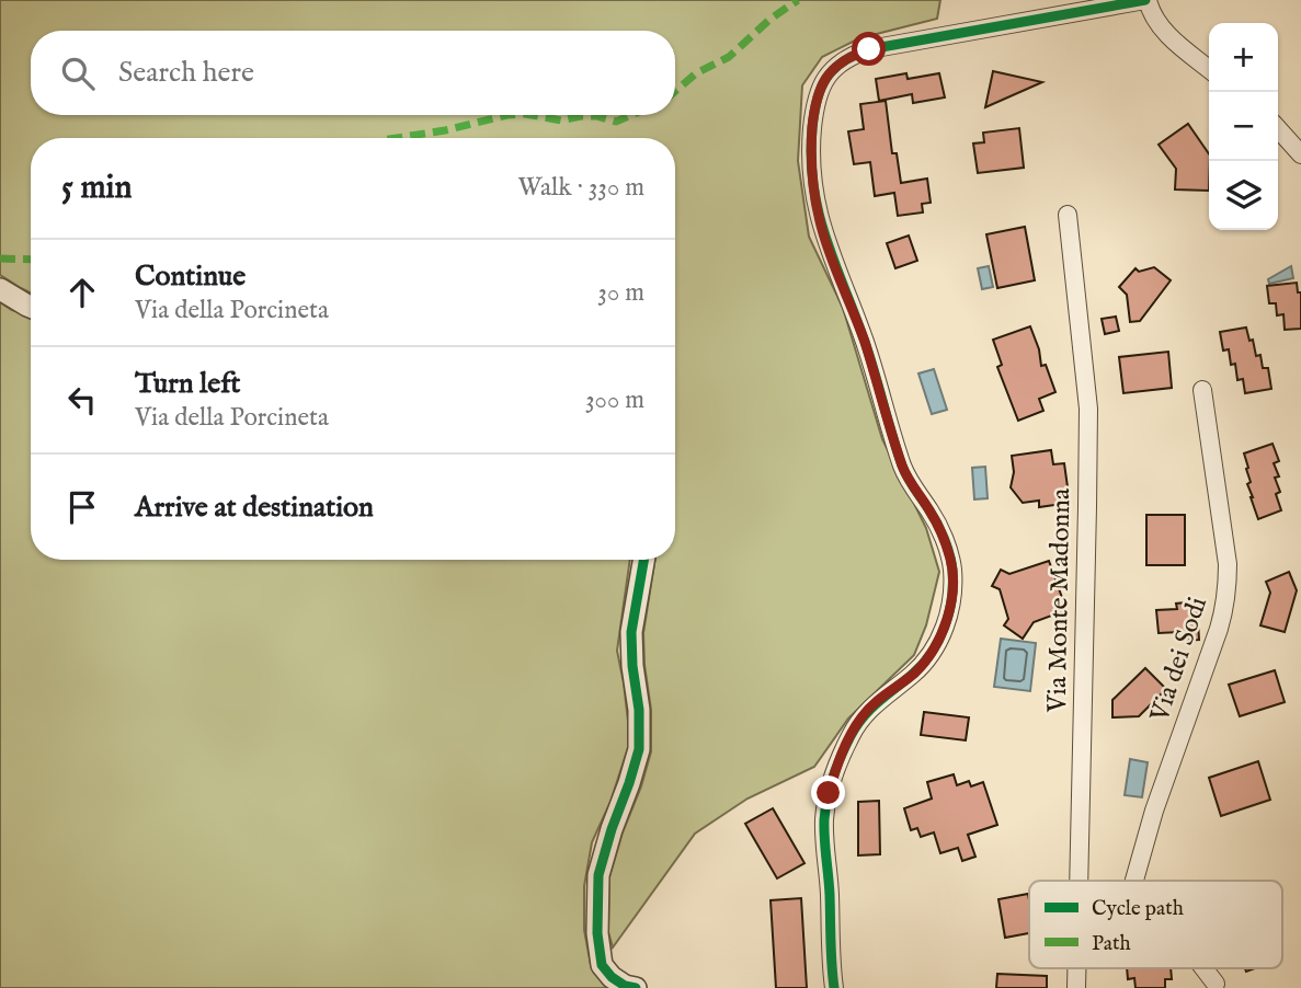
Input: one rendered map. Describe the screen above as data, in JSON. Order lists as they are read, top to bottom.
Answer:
{
  "streets": {
    "street": ["Via Monte Madonna", "Via dei Sodi"]
  },
  "legend": ["Cycle path", "Path"],
  "page": {
    "map_buttons": ["+", "−"],
    "search": "Search here",
    "heading": ["5 min", "Walk · 330 m"],
    "list": [
      ["Continue", "Via della Porcineta", "30 m"],
      ["Turn left", "Via della Porcineta", "300 m"],
      "Arrive at destination"
    ]
  }
}
